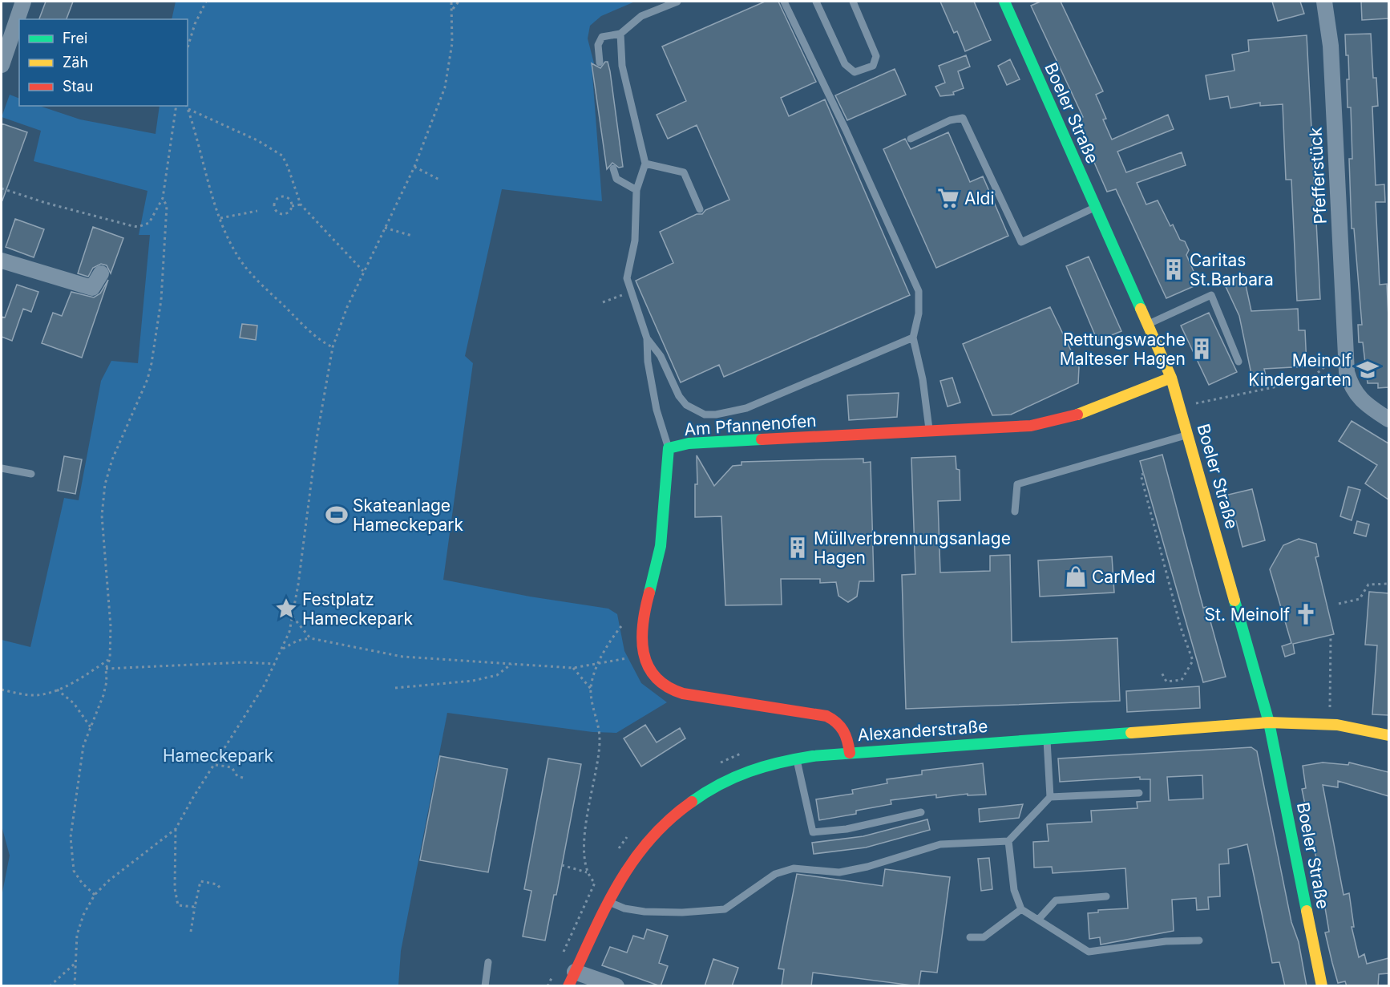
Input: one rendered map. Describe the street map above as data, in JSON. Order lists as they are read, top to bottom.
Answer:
{
  "streets": {
    "street": [
      "Boeler Straße",
      "Pfefferstück",
      "Am Pfannenofen",
      "Alexanderstraße"
    ]
  },
  "crossings": [
    ["Boeler Straße", "Am Pfannenofen"],
    ["Boeler Straße", "Alexanderstraße"],
    ["Am Pfannenofen", "Alexanderstraße"]
  ],
  "parks": ["Hameckepark"],
  "places": {
    "supermarket": ["Aldi"],
    "building": ["Caritas St.Barbara", "Rettungswache Malteser Hagen", "Müllverbrennungsanlage Hagen"],
    "school or university": ["Meinolf Kindergarten"],
    "sports": ["Skateanlage Hameckepark"],
    "shop": ["CarMed"],
    "place": ["Festplatz Hameckepark"],
    "church": ["St. Meinolf"]
  },
  "legend": ["Frei", "Zäh", "Stau"]
}
